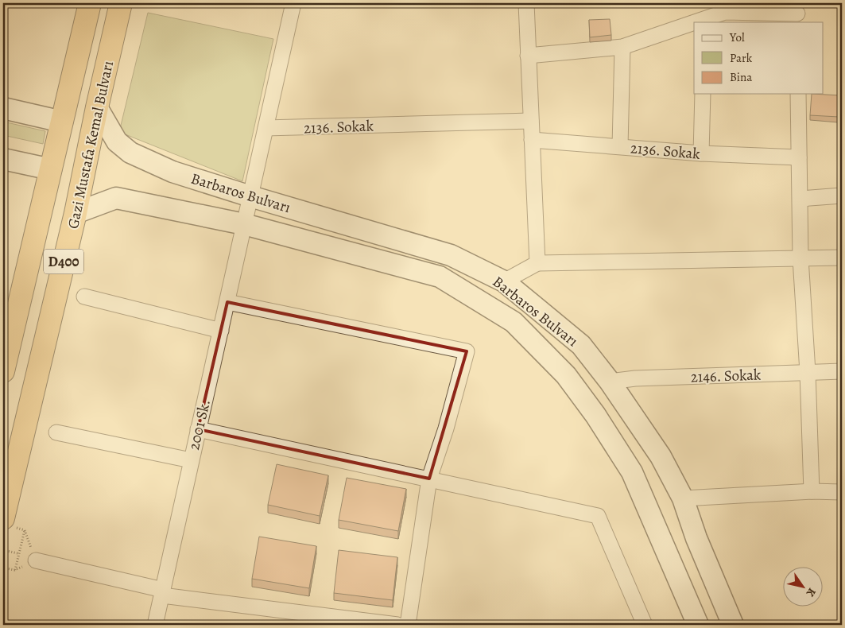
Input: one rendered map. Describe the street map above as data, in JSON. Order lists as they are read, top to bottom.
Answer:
{
  "streets": {
    "highway": ["Gazi Mustafa Kemal Bulvarı", "D400"],
    "street": [
      "2136. Sokak",
      "Barbaros Bulvarı",
      "2146. Sokak",
      "2001 Sk."
    ]
  },
  "crossings": [
    ["2136. Sokak", "2001 Sk."],
    ["Gazi Mustafa Kemal Bulvarı", "Barbaros Bulvarı"],
    ["Barbaros Bulvarı", "2146. Sokak"],
    ["Barbaros Bulvarı", "2001 Sk."]
  ],
  "legend": ["Yol", "Park", "Bina"],
  "north": "bottom right"
}
